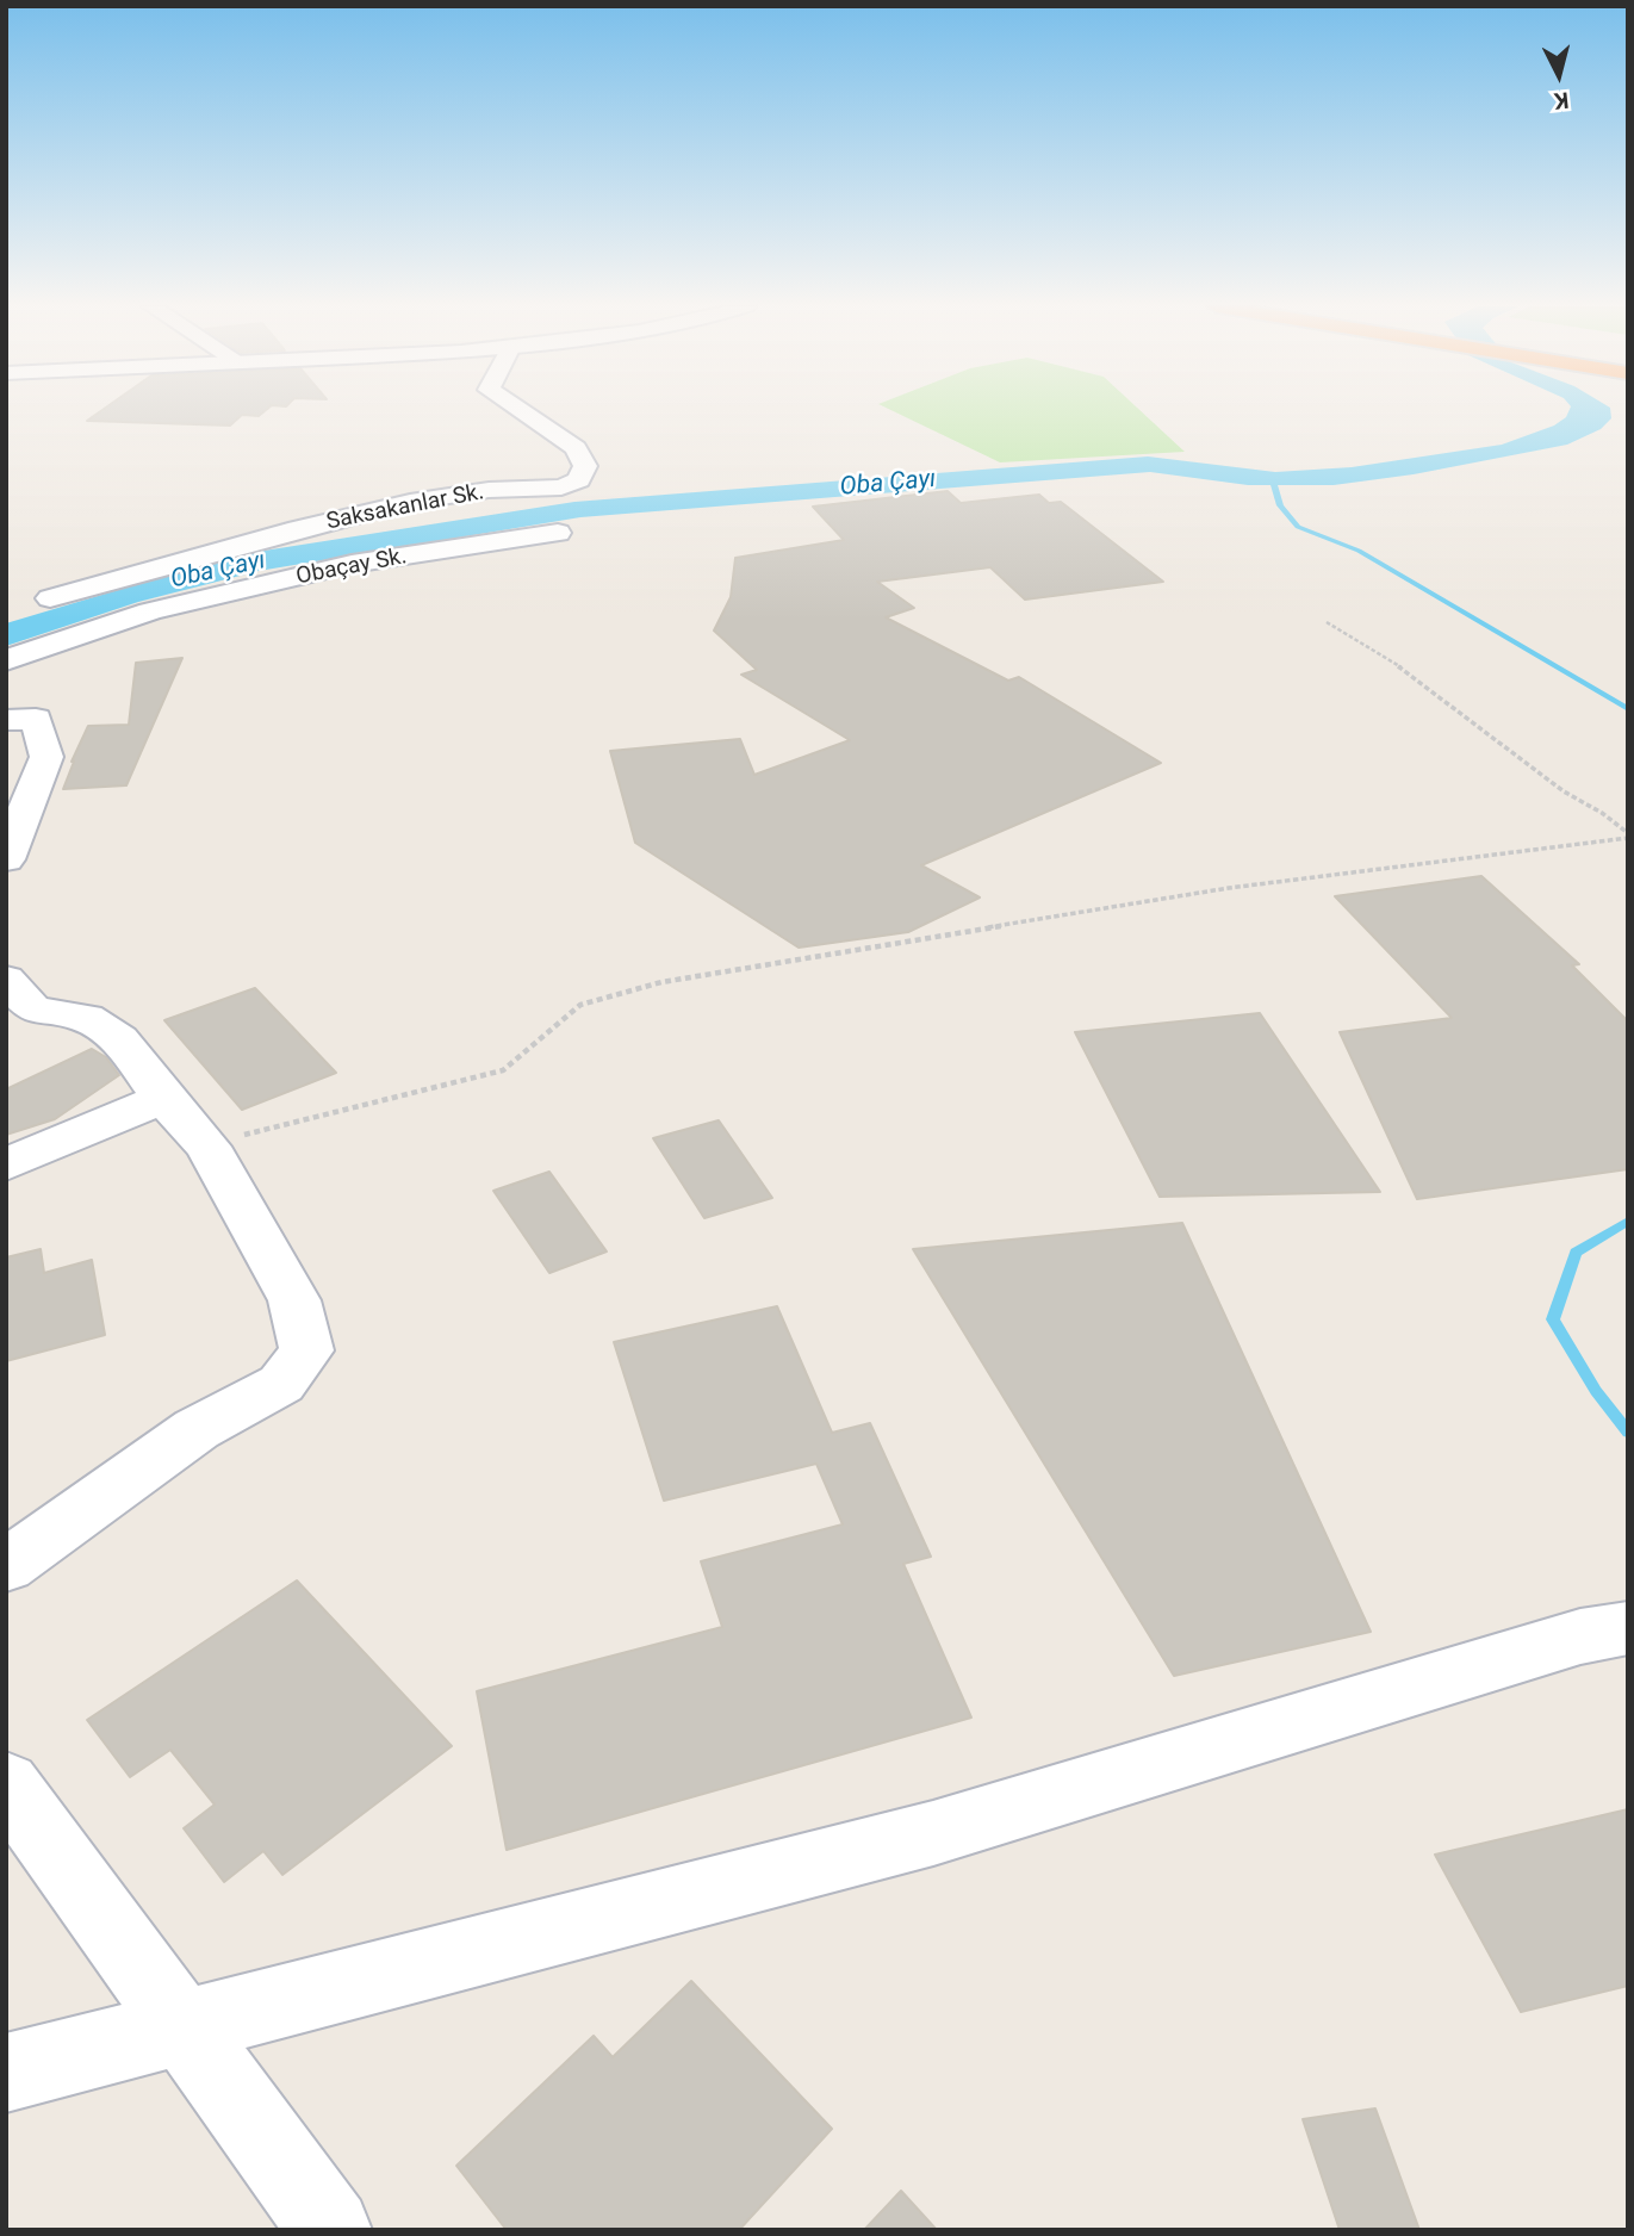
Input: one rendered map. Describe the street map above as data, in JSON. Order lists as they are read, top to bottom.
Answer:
{
  "streets": {
    "street": ["Saksakanlar Sk.", "Obaçay Sk."]
  },
  "water": ["Oba Çayı"],
  "north": "bottom"
}
